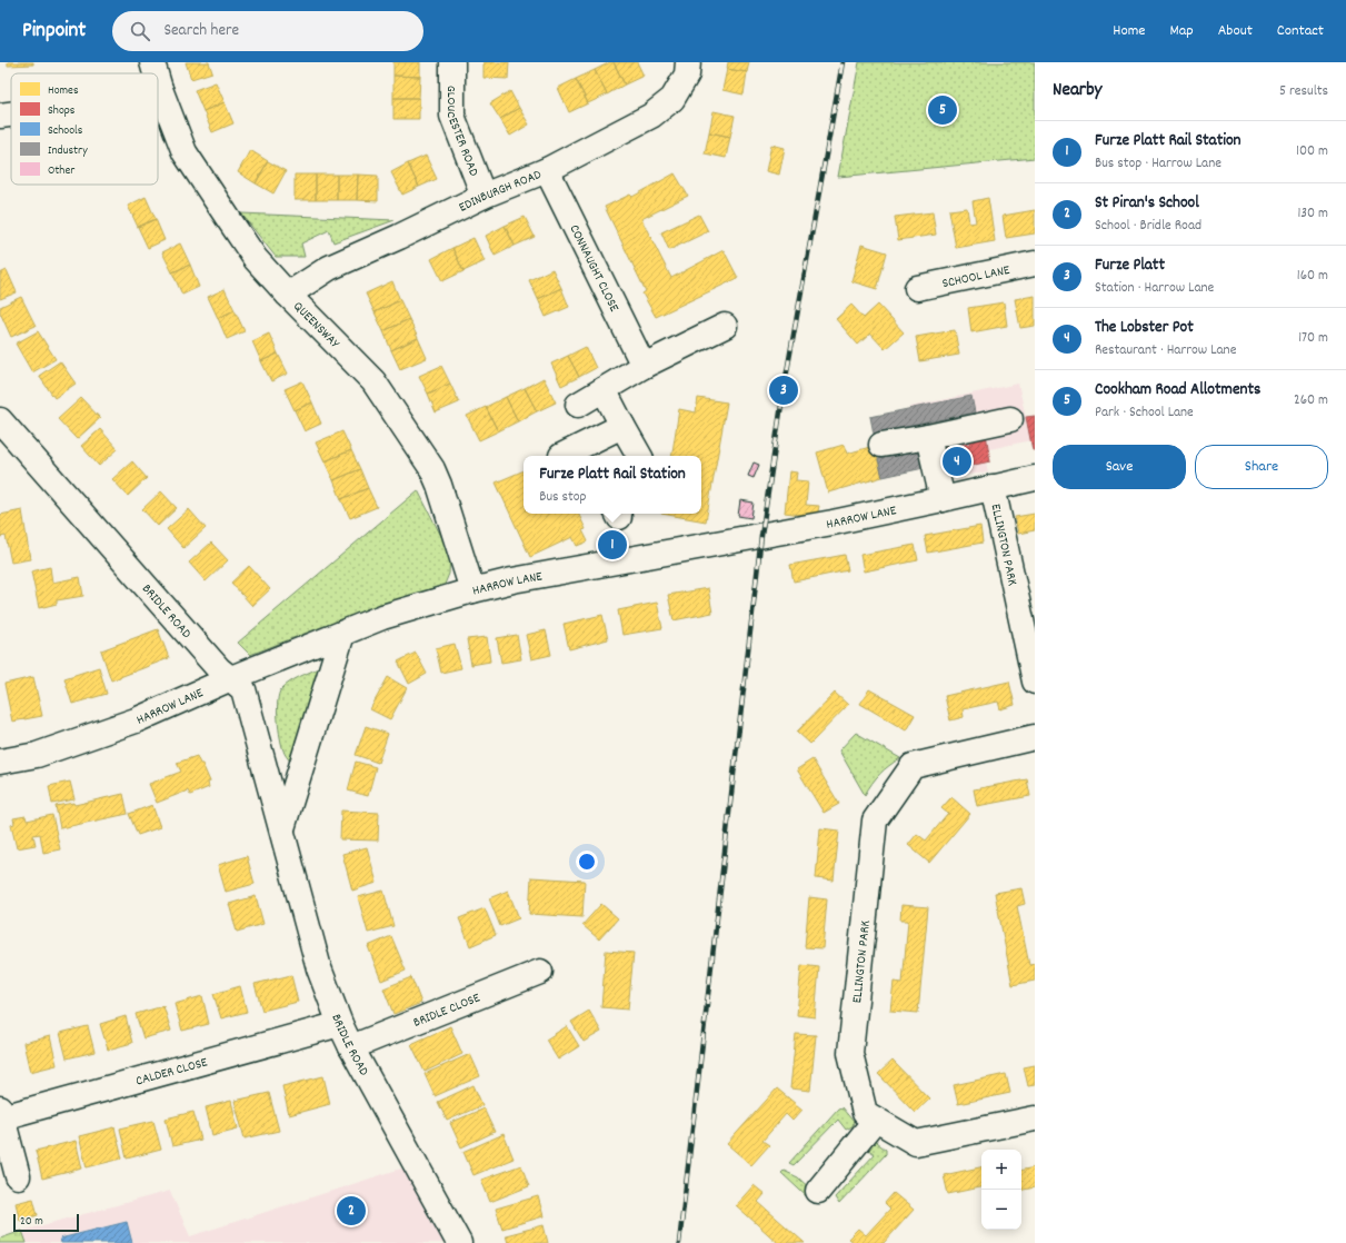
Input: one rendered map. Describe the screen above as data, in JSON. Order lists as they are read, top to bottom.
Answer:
{
  "streets": {
    "street": [
      "GLOUCESTER ROAD",
      "EDINBURGH ROAD",
      "CONNAUGHT CLOSE",
      "SCHOOL LANE",
      "QUEENSWAY",
      "HARROW LANE",
      "ELLINGTON PARK",
      "BRIDLE ROAD",
      "BRIDLE CLOSE",
      "CALDER CLOSE"
    ]
  },
  "crossings": [
    ["GLOUCESTER ROAD", "EDINBURGH ROAD"],
    ["EDINBURGH ROAD", "CONNAUGHT CLOSE"],
    ["EDINBURGH ROAD", "QUEENSWAY"],
    ["QUEENSWAY", "HARROW LANE"],
    ["HARROW LANE", "ELLINGTON PARK"],
    ["HARROW LANE", "BRIDLE ROAD"],
    ["BRIDLE ROAD", "BRIDLE CLOSE"],
    ["BRIDLE ROAD", "CALDER CLOSE"]
  ],
  "legend": [
    "Homes",
    "Shops",
    "Schools",
    "Industry",
    "Other"
  ],
  "scale_bar": "20 m",
  "page": {
    "header": "Pinpoint",
    "search": "Search here",
    "nav": [
      "Home",
      "Map",
      "About",
      "Contact"
    ],
    "heading": ["Nearby", "5 results"],
    "pins": [
      "5",
      "3",
      "4",
      "1",
      "2"
    ],
    "list": [
      {
        "mark": "1",
        "name": "Furze Platt Rail Station",
        "note": "Bus stop · Harrow Lane",
        "value": "100 m"
      },
      {
        "mark": "2",
        "name": "St Piran's School",
        "note": "School · Bridle Road",
        "value": "130 m"
      },
      {
        "mark": "3",
        "name": "Furze Platt",
        "note": "Station · Harrow Lane",
        "value": "160 m"
      },
      {
        "mark": "4",
        "name": "The Lobster Pot",
        "note": "Restaurant · Harrow Lane",
        "value": "170 m"
      },
      {
        "mark": "5",
        "name": "Cookham Road Allotments",
        "note": "Park · School Lane",
        "value": "260 m"
      }
    ],
    "buttons": ["Save", "Share"],
    "popup": ["Furze Platt Rail Station", "Bus stop"],
    "map_buttons": ["+", "−"],
    "scale": "20 m"
  }
}
